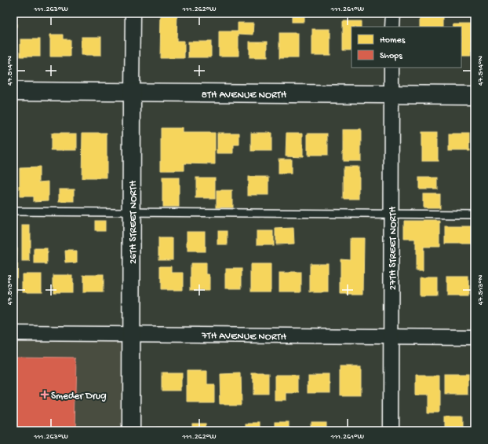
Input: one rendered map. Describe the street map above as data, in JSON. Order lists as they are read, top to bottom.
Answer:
{
  "streets": {
    "street": [
      "8TH AVENUE NORTH",
      "26TH STREET NORTH",
      "27TH STREET NORTH",
      "7TH AVENUE NORTH"
    ]
  },
  "crossings": [
    ["8TH AVENUE NORTH", "26TH STREET NORTH"],
    ["8TH AVENUE NORTH", "27TH STREET NORTH"],
    ["26TH STREET NORTH", "7TH AVENUE NORTH"],
    ["27TH STREET NORTH", "7TH AVENUE NORTH"]
  ],
  "places": {
    "health": ["Smeder Drug"]
  },
  "legend": ["Homes", "Shops"],
  "coordinates": [
    "111.263°W",
    "111.262°W",
    "111.261°W",
    "47.514°N",
    "47.513°N"
  ]
}
